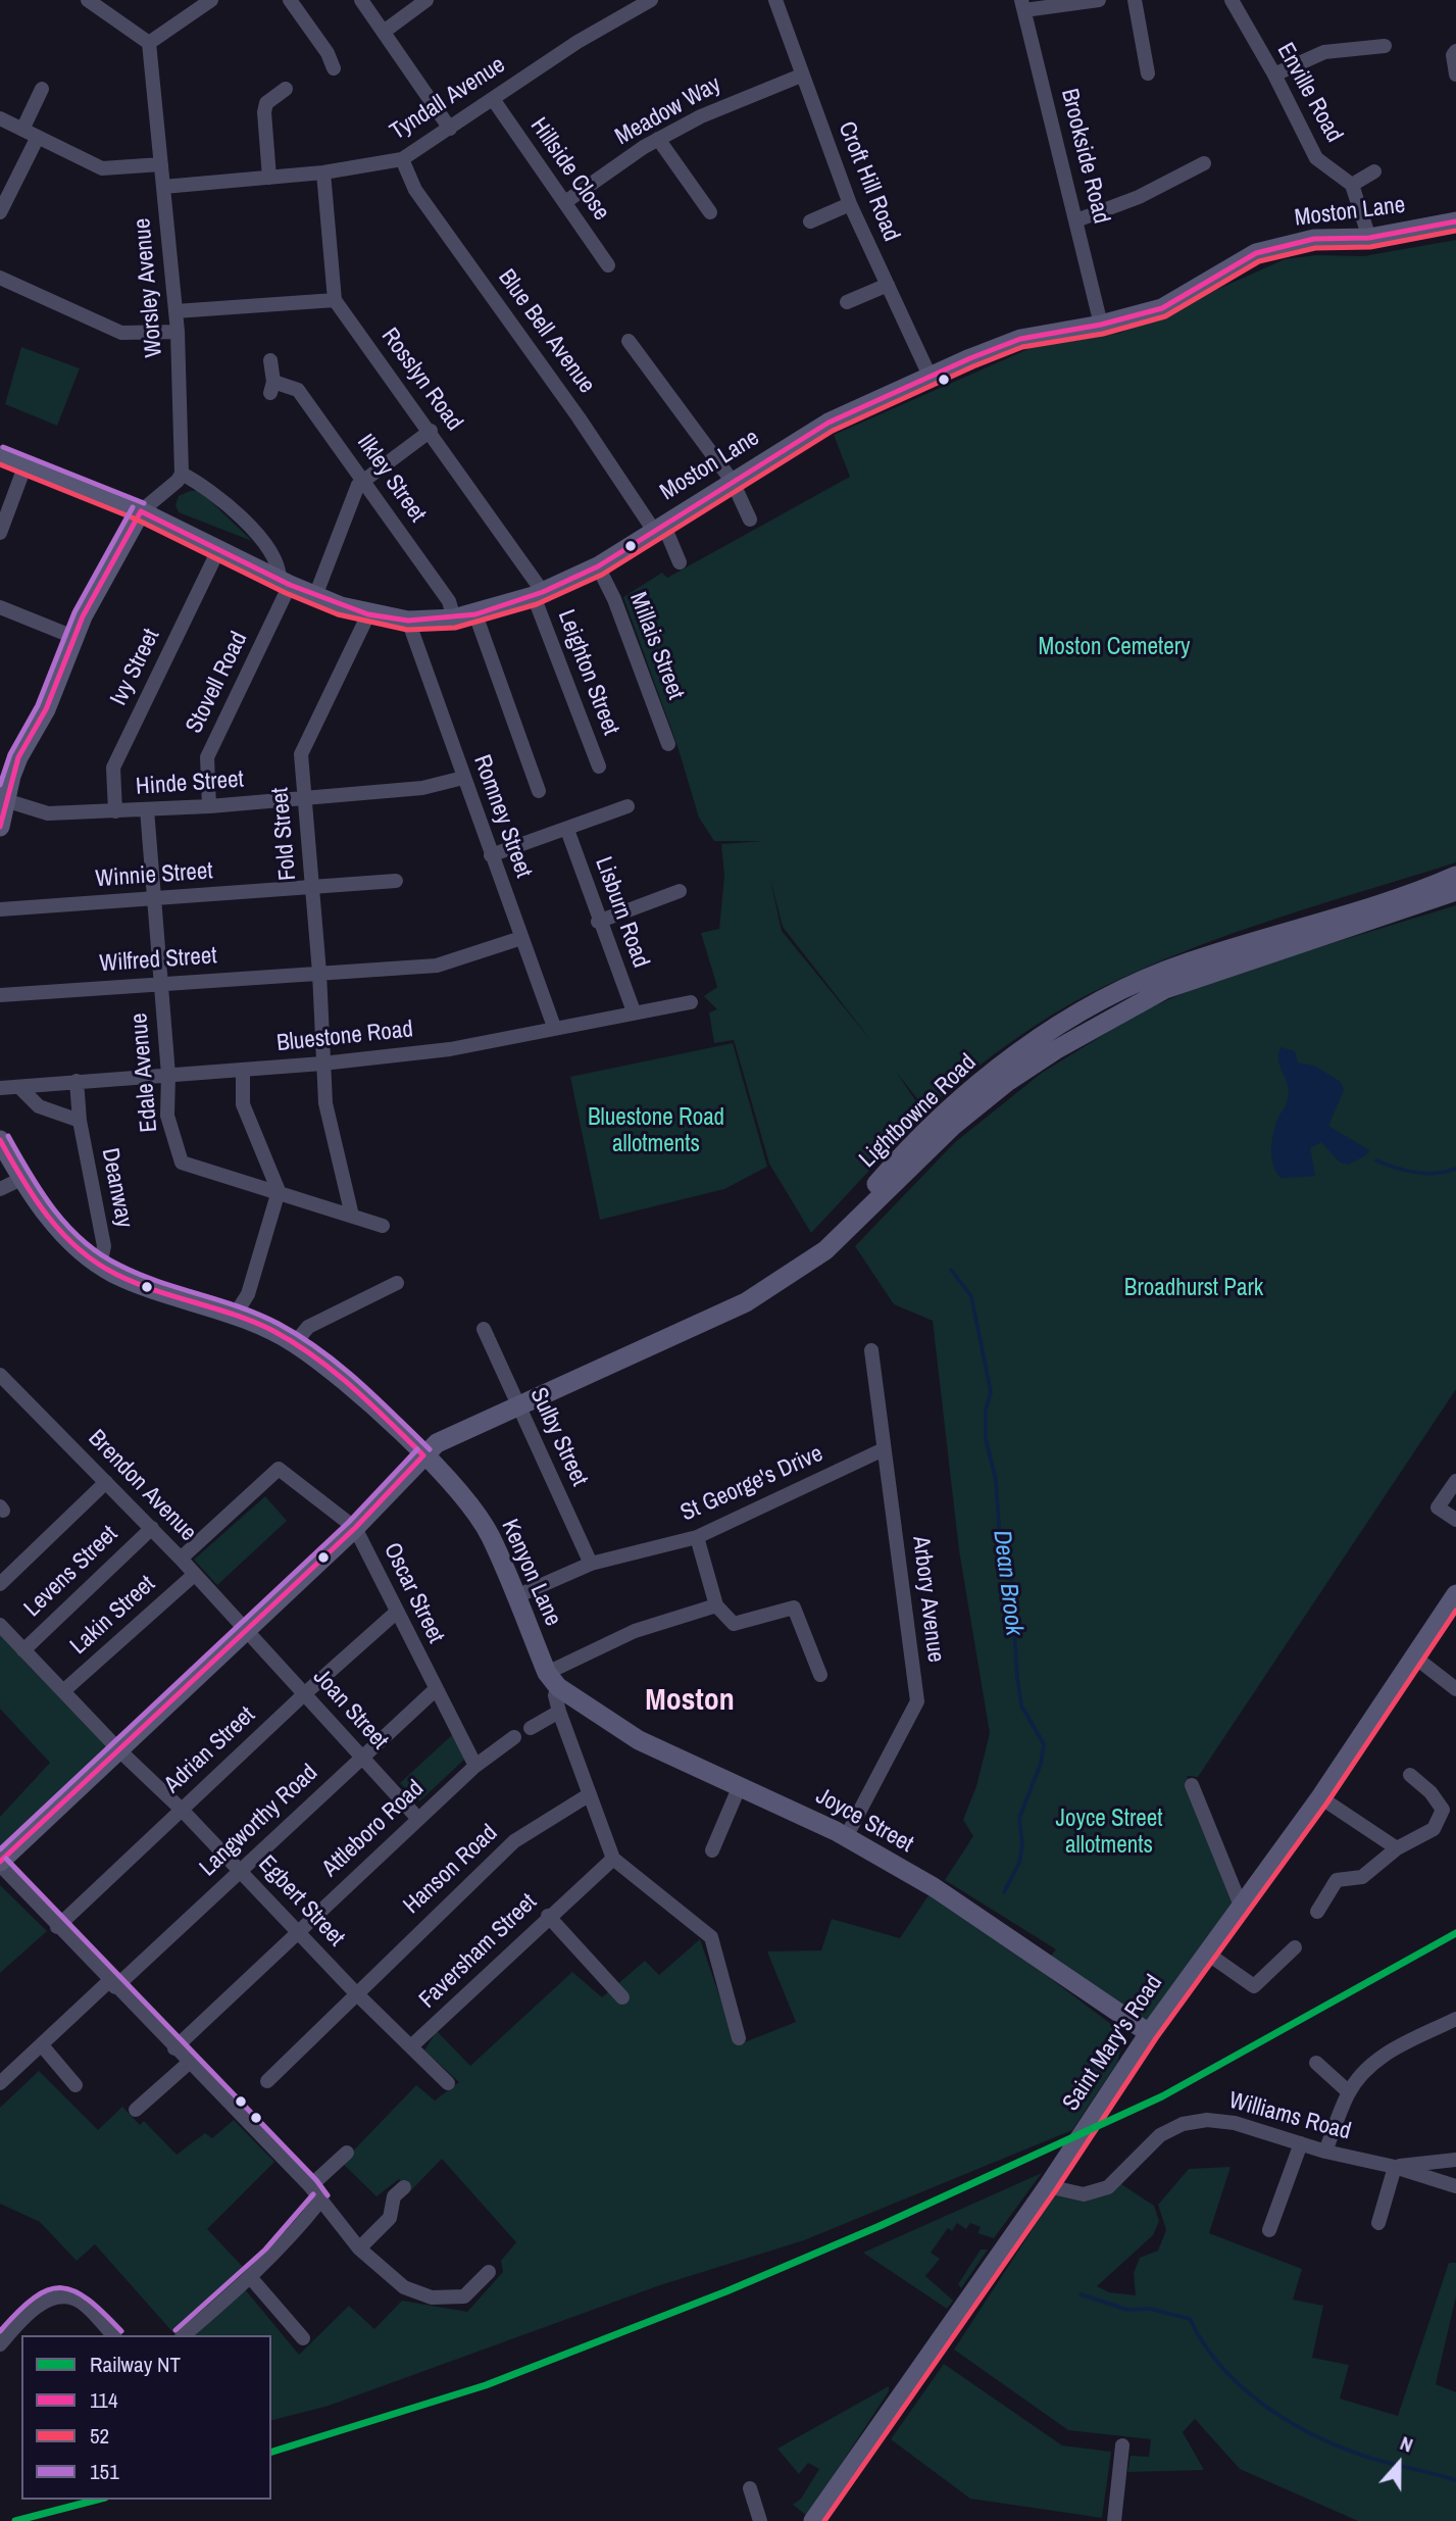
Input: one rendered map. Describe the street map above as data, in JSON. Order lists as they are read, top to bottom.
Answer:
{
  "streets": {
    "street": [
      "Enville Road",
      "Tyndall Avenue",
      "Meadow Way",
      "Brookside Road",
      "Hillside Close",
      "Croft Hill Road",
      "Moston Lane",
      "Worsley Avenue",
      "Blue Bell Avenue",
      "Rosslyn Road",
      "Ilkley Street",
      "Millais Street",
      "Ivy Street",
      "Leighton Street",
      "Stovell Road",
      "Hinde Street",
      "Romney Street",
      "Fold Street",
      "Winnie Street",
      "Lisburn Road",
      "Wilfred Street",
      "Bluestone Road",
      "Edale Avenue",
      "Lightbowne Road",
      "Deanway",
      "Sulby Street",
      "St George's Drive",
      "Brendon Avenue",
      "Levens Street",
      "Kenyon Lane",
      "Oscar Street",
      "Arbory Avenue",
      "Lakin Street",
      "Joan Street",
      "Adrian Street",
      "Langworthy Road",
      "Joyce Street",
      "Attleboro Road",
      "Hanson Road",
      "Egbert Street",
      "Faversham Street",
      "Saint Mary's Road",
      "Williams Road"
    ]
  },
  "crossings": [
    ["Tyndall Avenue", "Hillside Close"],
    ["Tyndall Avenue", "Worsley Avenue"],
    ["Tyndall Avenue", "Blue Bell Avenue"],
    ["Meadow Way", "Hillside Close"],
    ["Meadow Way", "Croft Hill Road"],
    ["Brookside Road", "Moston Lane"],
    ["Croft Hill Road", "Moston Lane"],
    ["Moston Lane", "Blue Bell Avenue"],
    ["Moston Lane", "Rosslyn Road"],
    ["Moston Lane", "Ilkley Street"],
    ["Moston Lane", "Millais Street"],
    ["Moston Lane", "Ivy Street"],
    ["Moston Lane", "Leighton Street"],
    ["Moston Lane", "Stovell Road"],
    ["Moston Lane", "Romney Street"],
    ["Moston Lane", "Fold Street"],
    ["Rosslyn Road", "Leighton Street"],
    ["Ivy Street", "Hinde Street"],
    ["Stovell Road", "Hinde Street"],
    ["Hinde Street", "Romney Street"],
    ["Hinde Street", "Fold Street"],
    ["Hinde Street", "Edale Avenue"],
    ["Romney Street", "Wilfred Street"],
    ["Romney Street", "Bluestone Road"],
    ["Fold Street", "Winnie Street"],
    ["Fold Street", "Wilfred Street"],
    ["Fold Street", "Bluestone Road"],
    ["Fold Street", "Edale Avenue"],
    ["Winnie Street", "Edale Avenue"],
    ["Lisburn Road", "Bluestone Road"],
    ["Wilfred Street", "Edale Avenue"],
    ["Bluestone Road", "Edale Avenue"],
    ["Bluestone Road", "Deanway"],
    ["Lightbowne Road", "Sulby Street"],
    ["Lightbowne Road", "Brendon Avenue"],
    ["Lightbowne Road", "Kenyon Lane"],
    ["Lightbowne Road", "Oscar Street"],
    ["Lightbowne Road", "Joan Street"],
    ["Lightbowne Road", "Egbert Street"],
    ["Deanway", "Kenyon Lane"],
    ["Sulby Street", "St George's Drive"],
    ["St George's Drive", "Kenyon Lane"],
    ["St George's Drive", "Arbory Avenue"],
    ["Brendon Avenue", "Levens Street"],
    ["Brendon Avenue", "Oscar Street"],
    ["Brendon Avenue", "Lakin Street"],
    ["Brendon Avenue", "Joan Street"],
    ["Levens Street", "Egbert Street"],
    ["Kenyon Lane", "Joyce Street"],
    ["Oscar Street", "Adrian Street"],
    ["Oscar Street", "Langworthy Road"],
    ["Oscar Street", "Attleboro Road"],
    ["Arbory Avenue", "Joyce Street"],
    ["Lakin Street", "Egbert Street"],
    ["Joan Street", "Adrian Street"],
    ["Joan Street", "Langworthy Road"],
    ["Joan Street", "Attleboro Road"],
    ["Adrian Street", "Egbert Street"],
    ["Langworthy Road", "Egbert Street"],
    ["Joyce Street", "Saint Mary's Road"],
    ["Attleboro Road", "Egbert Street"],
    ["Hanson Road", "Egbert Street"],
    ["Egbert Street", "Faversham Street"],
    ["Saint Mary's Road", "Williams Road"]
  ],
  "districts": ["Moston"],
  "water": ["Dean Brook"],
  "parks": [
    "Moston Cemetery",
    "Bluestone Road allotments",
    "Broadhurst Park",
    "Joyce Street allotments"
  ],
  "lines": [
    "transit line 114",
    "transit line 52",
    "transit line 151",
    "rail line NT"
  ],
  "legend": [
    "Railway NT",
    "114",
    "52",
    "151"
  ],
  "north": "top"
}
